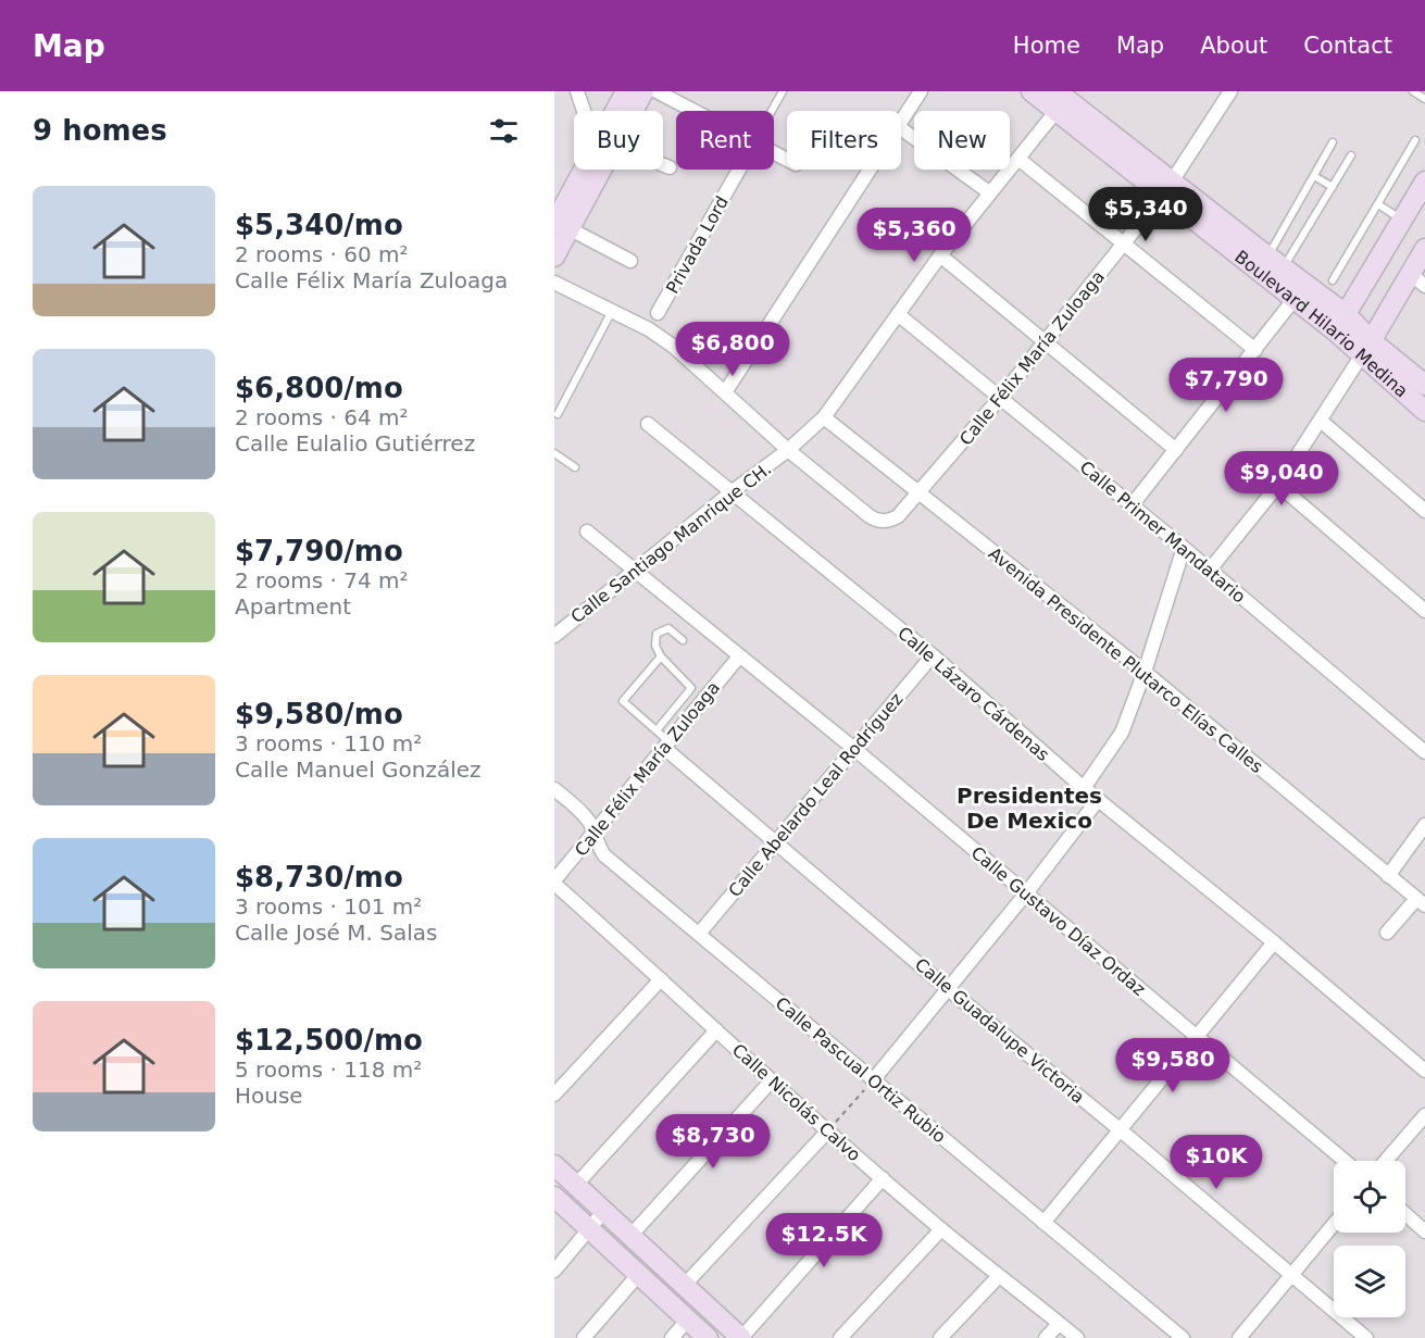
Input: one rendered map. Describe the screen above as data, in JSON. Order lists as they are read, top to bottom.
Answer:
{
  "streets": {
    "street": [
      "Privada Lord",
      "Boulevard Hilario Medina",
      "Calle Félix María Zuloaga",
      "Calle Primer Mandatario",
      "Calle Santiago Manrique CH.",
      "Avenida Presidente Plutarco Elías Calles",
      "Calle Lázaro Cárdenas",
      "Calle Abelardo Leal Rodríguez",
      "Calle Gustavo Díaz Ordaz",
      "Calle Guadalupe Victoria",
      "Calle Pascual Ortiz Rubio",
      "Calle Nicolás Calvo"
    ]
  },
  "crossings": [
    ["Boulevard Hilario Medina", "Calle Félix María Zuloaga"],
    ["Boulevard Hilario Medina", "Calle Santiago Manrique CH."],
    ["Calle Félix María Zuloaga", "Calle Primer Mandatario"],
    ["Calle Félix María Zuloaga", "Calle Santiago Manrique CH."],
    ["Calle Félix María Zuloaga", "Avenida Presidente Plutarco Elías Calles"],
    ["Calle Félix María Zuloaga", "Calle Gustavo Díaz Ordaz"],
    ["Calle Félix María Zuloaga", "Calle Guadalupe Victoria"],
    ["Calle Félix María Zuloaga", "Calle Pascual Ortiz Rubio"],
    ["Calle Félix María Zuloaga", "Calle Nicolás Calvo"],
    ["Calle Primer Mandatario", "Calle Santiago Manrique CH."],
    ["Calle Santiago Manrique CH.", "Avenida Presidente Plutarco Elías Calles"],
    ["Calle Santiago Manrique CH.", "Calle Lázaro Cárdenas"],
    ["Calle Santiago Manrique CH.", "Calle Gustavo Díaz Ordaz"],
    ["Calle Lázaro Cárdenas", "Calle Abelardo Leal Rodríguez"],
    ["Calle Abelardo Leal Rodríguez", "Calle Gustavo Díaz Ordaz"],
    ["Calle Abelardo Leal Rodríguez", "Calle Guadalupe Victoria"],
    ["Calle Abelardo Leal Rodríguez", "Calle Pascual Ortiz Rubio"]
  ],
  "districts": ["Presidentes De Mexico"],
  "page": {
    "header": "Map",
    "nav": [
      "Home",
      "Map",
      "About",
      "Contact"
    ],
    "heading": "9 homes",
    "chip": [
      "Buy",
      "Rent",
      "Filters",
      "New"
    ],
    "list": [
      {
        "name": "$5,340/mo",
        "note": "2 rooms · 60 m² · Calle Félix María Zuloaga"
      },
      {
        "name": "$6,800/mo",
        "note": "2 rooms · 64 m² · Calle Eulalio Gutiérrez"
      },
      {
        "name": "$7,790/mo",
        "note": "2 rooms · 74 m² · Apartment"
      },
      {
        "name": "$9,580/mo",
        "note": "3 rooms · 110 m² · Calle Manuel González"
      },
      {
        "name": "$8,730/mo",
        "note": "3 rooms · 101 m² · Calle José M. Salas"
      },
      {
        "name": "$12,500/mo",
        "note": "5 rooms · 118 m² · House"
      }
    ],
    "price": [
      "$5,340",
      "$5,360",
      "$6,800",
      "$7,790",
      "$9,040",
      "$9,580",
      "$8,730",
      "$10K",
      "$12.5K"
    ]
  }
}
